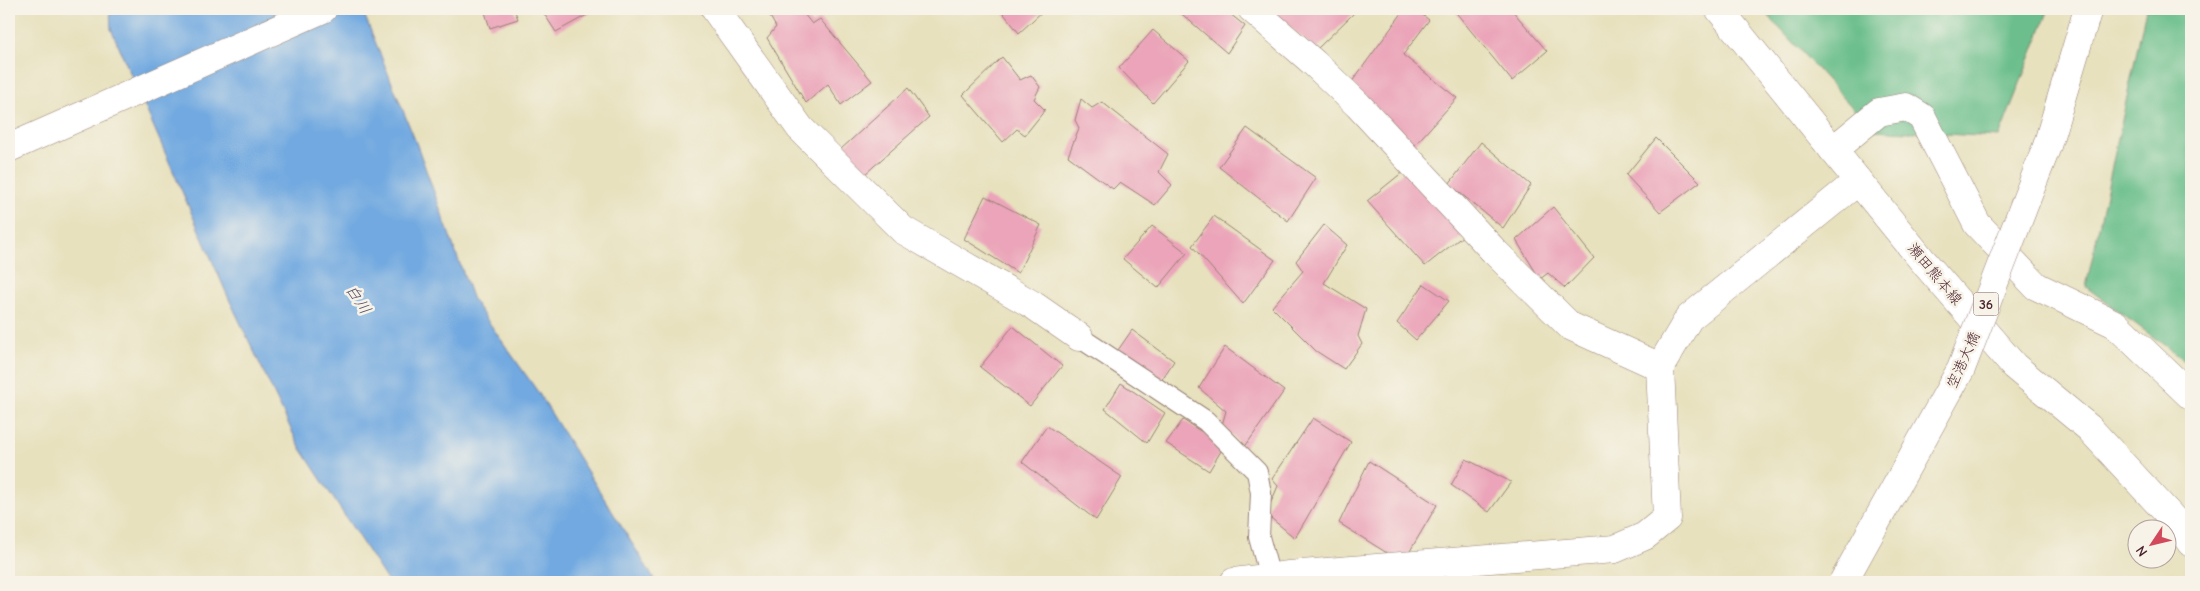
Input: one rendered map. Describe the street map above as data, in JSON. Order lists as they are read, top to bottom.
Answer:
{
  "streets": {
    "street": ["瀬田熊本線", "36", "空港大橋"]
  },
  "water": ["白川"],
  "north": "bottom left"
}
